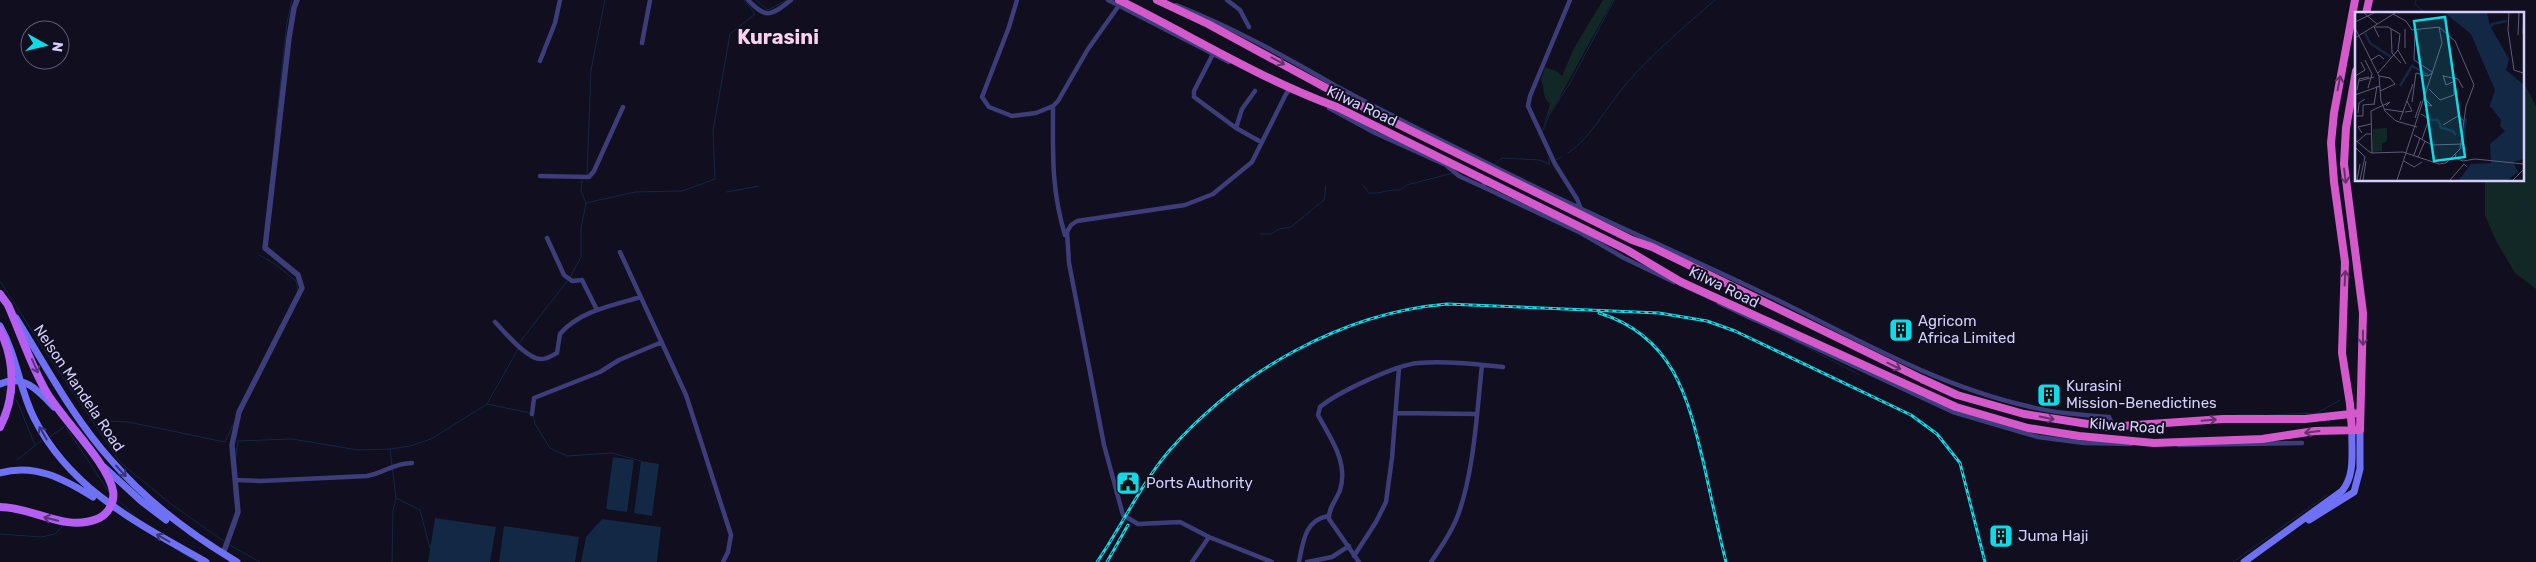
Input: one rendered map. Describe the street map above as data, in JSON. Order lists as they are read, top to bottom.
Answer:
{
  "streets": {
    "highway": ["Kilwa Road"],
    "main road": ["Nelson Mandela Road"]
  },
  "districts": ["Kurasini"],
  "places": {
    "building": ["Agricom Africa Limited", "Kurasini Mission-Benedictines", "Juma Haji"],
    "public building": ["Ports Authority"]
  },
  "north": "right"
}
